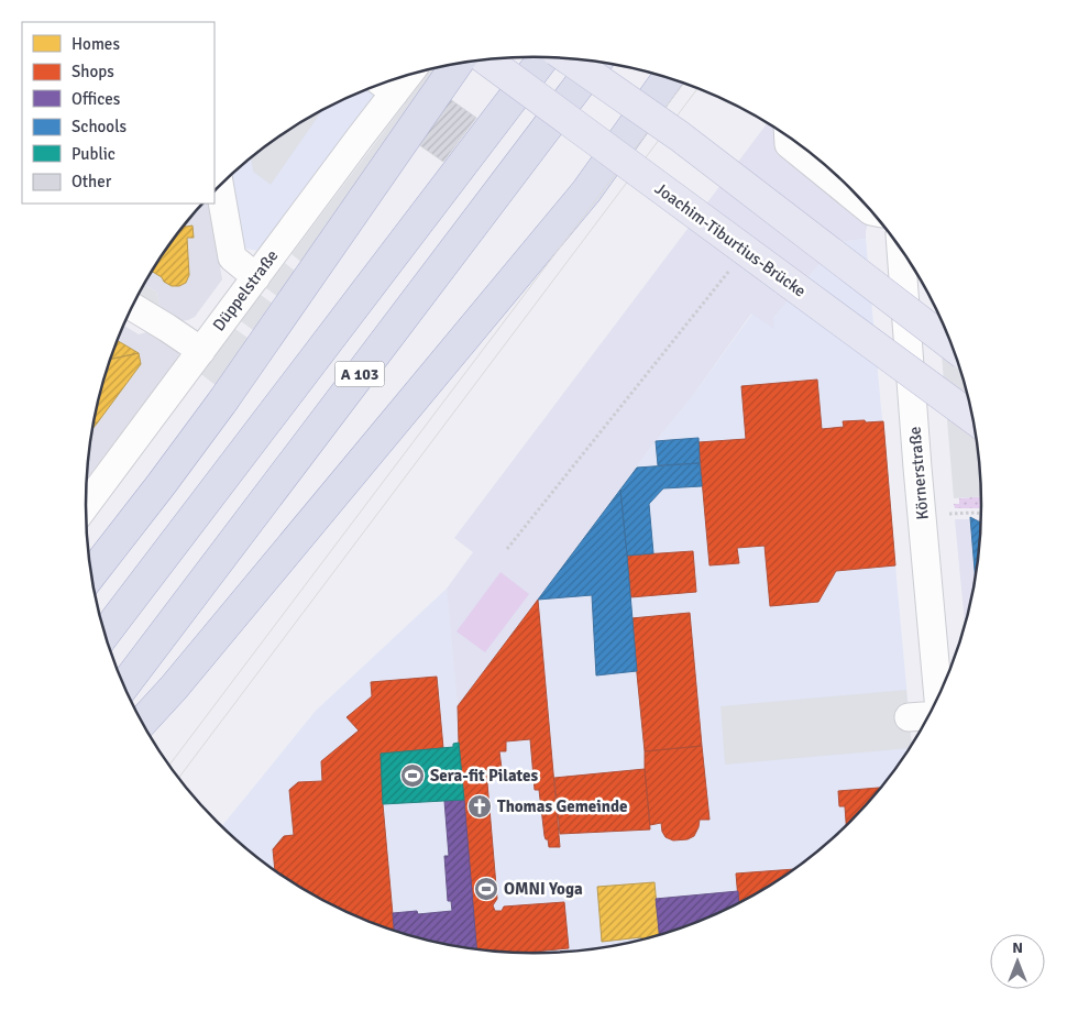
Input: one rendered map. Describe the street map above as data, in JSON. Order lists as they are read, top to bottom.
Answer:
{
  "streets": {
    "highway": ["A 103"],
    "main road": ["Joachim-Tiburtius-Brücke"],
    "street": ["Düppelstraße", "Körnerstraße"]
  },
  "places": {
    "sports": ["Sera-fit Pilates", "OMNI Yoga"],
    "church": ["Thomas Gemeinde"]
  },
  "legend": [
    "Homes",
    "Shops",
    "Offices",
    "Schools",
    "Public",
    "Other"
  ],
  "north": "top"
}
